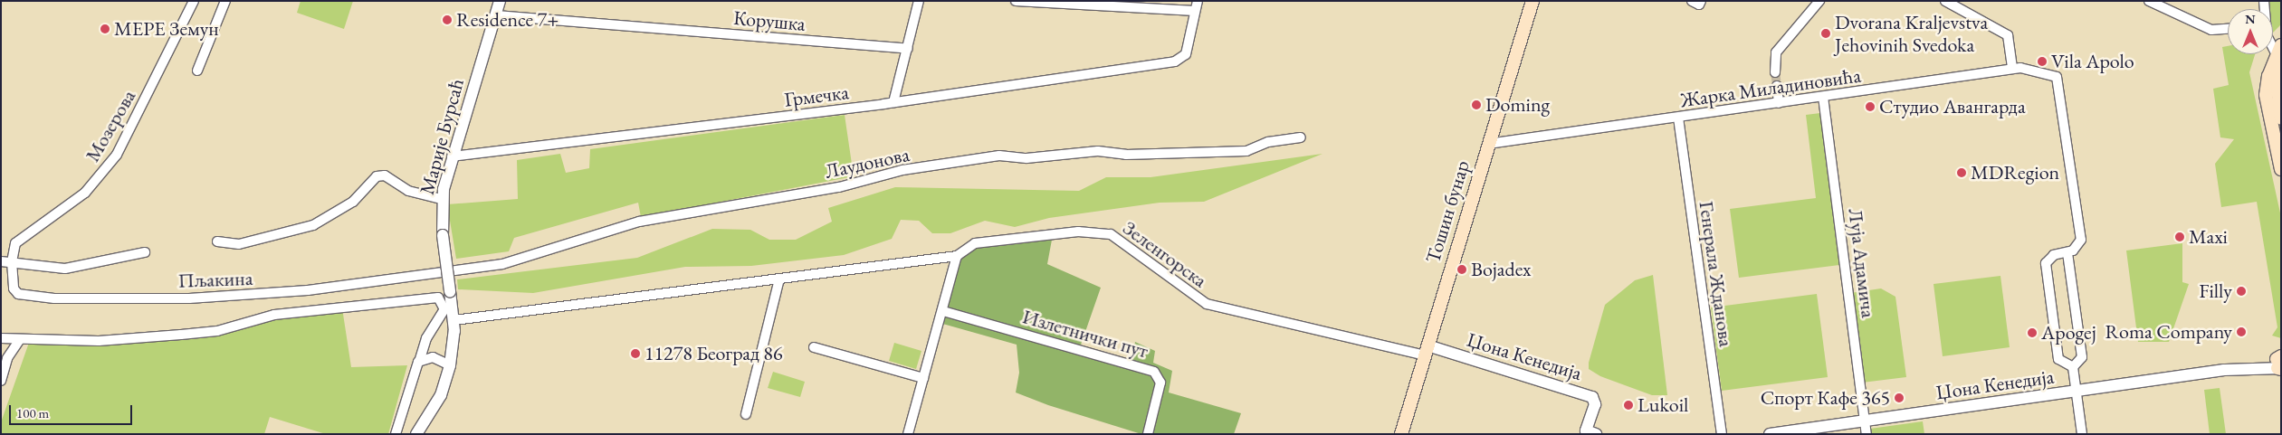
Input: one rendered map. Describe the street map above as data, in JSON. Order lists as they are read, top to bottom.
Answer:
{
  "streets": {
    "main road": ["Тошин бунар"],
    "street": [
      "Корушка",
      "Жарка Миладиновића",
      "Грмечка",
      "Мозерова",
      "Марије Бурсаћ",
      "Лаудонова",
      "Зеленгорска",
      "Луја Адамича",
      "Генерала Жданова",
      "Пљакина",
      "Излетнички пут",
      "Џона Кенедија"
    ]
  },
  "crossings": [
    ["Корушка", "Марије Бурсаћ"],
    ["Жарка Миладиновића", "Тошин бунар"],
    ["Жарка Миладиновића", "Луја Адамича"],
    ["Жарка Миладиновића", "Генерала Жданова"],
    ["Грмечка", "Марије Бурсаћ"],
    ["Мозерова", "Пљакина"],
    ["Лаудонова", "Пљакина"],
    ["Тошин бунар", "Зеленгорска"],
    ["Тошин бунар", "Џона Кенедија"],
    ["Зеленгорска", "Џона Кенедија"],
    ["Луја Адамича", "Џона Кенедија"]
  ],
  "places": [
    "Residence 7+",
    "МЕРЕ Земун",
    "Dvorana Kraljevstva Jehovinih Svedoka",
    "Vila Apolo",
    "Doming",
    "Студио Авангарда",
    "MDRegion",
    "Maxi",
    "Bojadex",
    "Filly",
    "Roma Company",
    "Apogej",
    "11278 Београд 86",
    "Спорт Кафе 365",
    "Lukoil"
  ],
  "scale_bar": "100 m",
  "north": "top"
}
